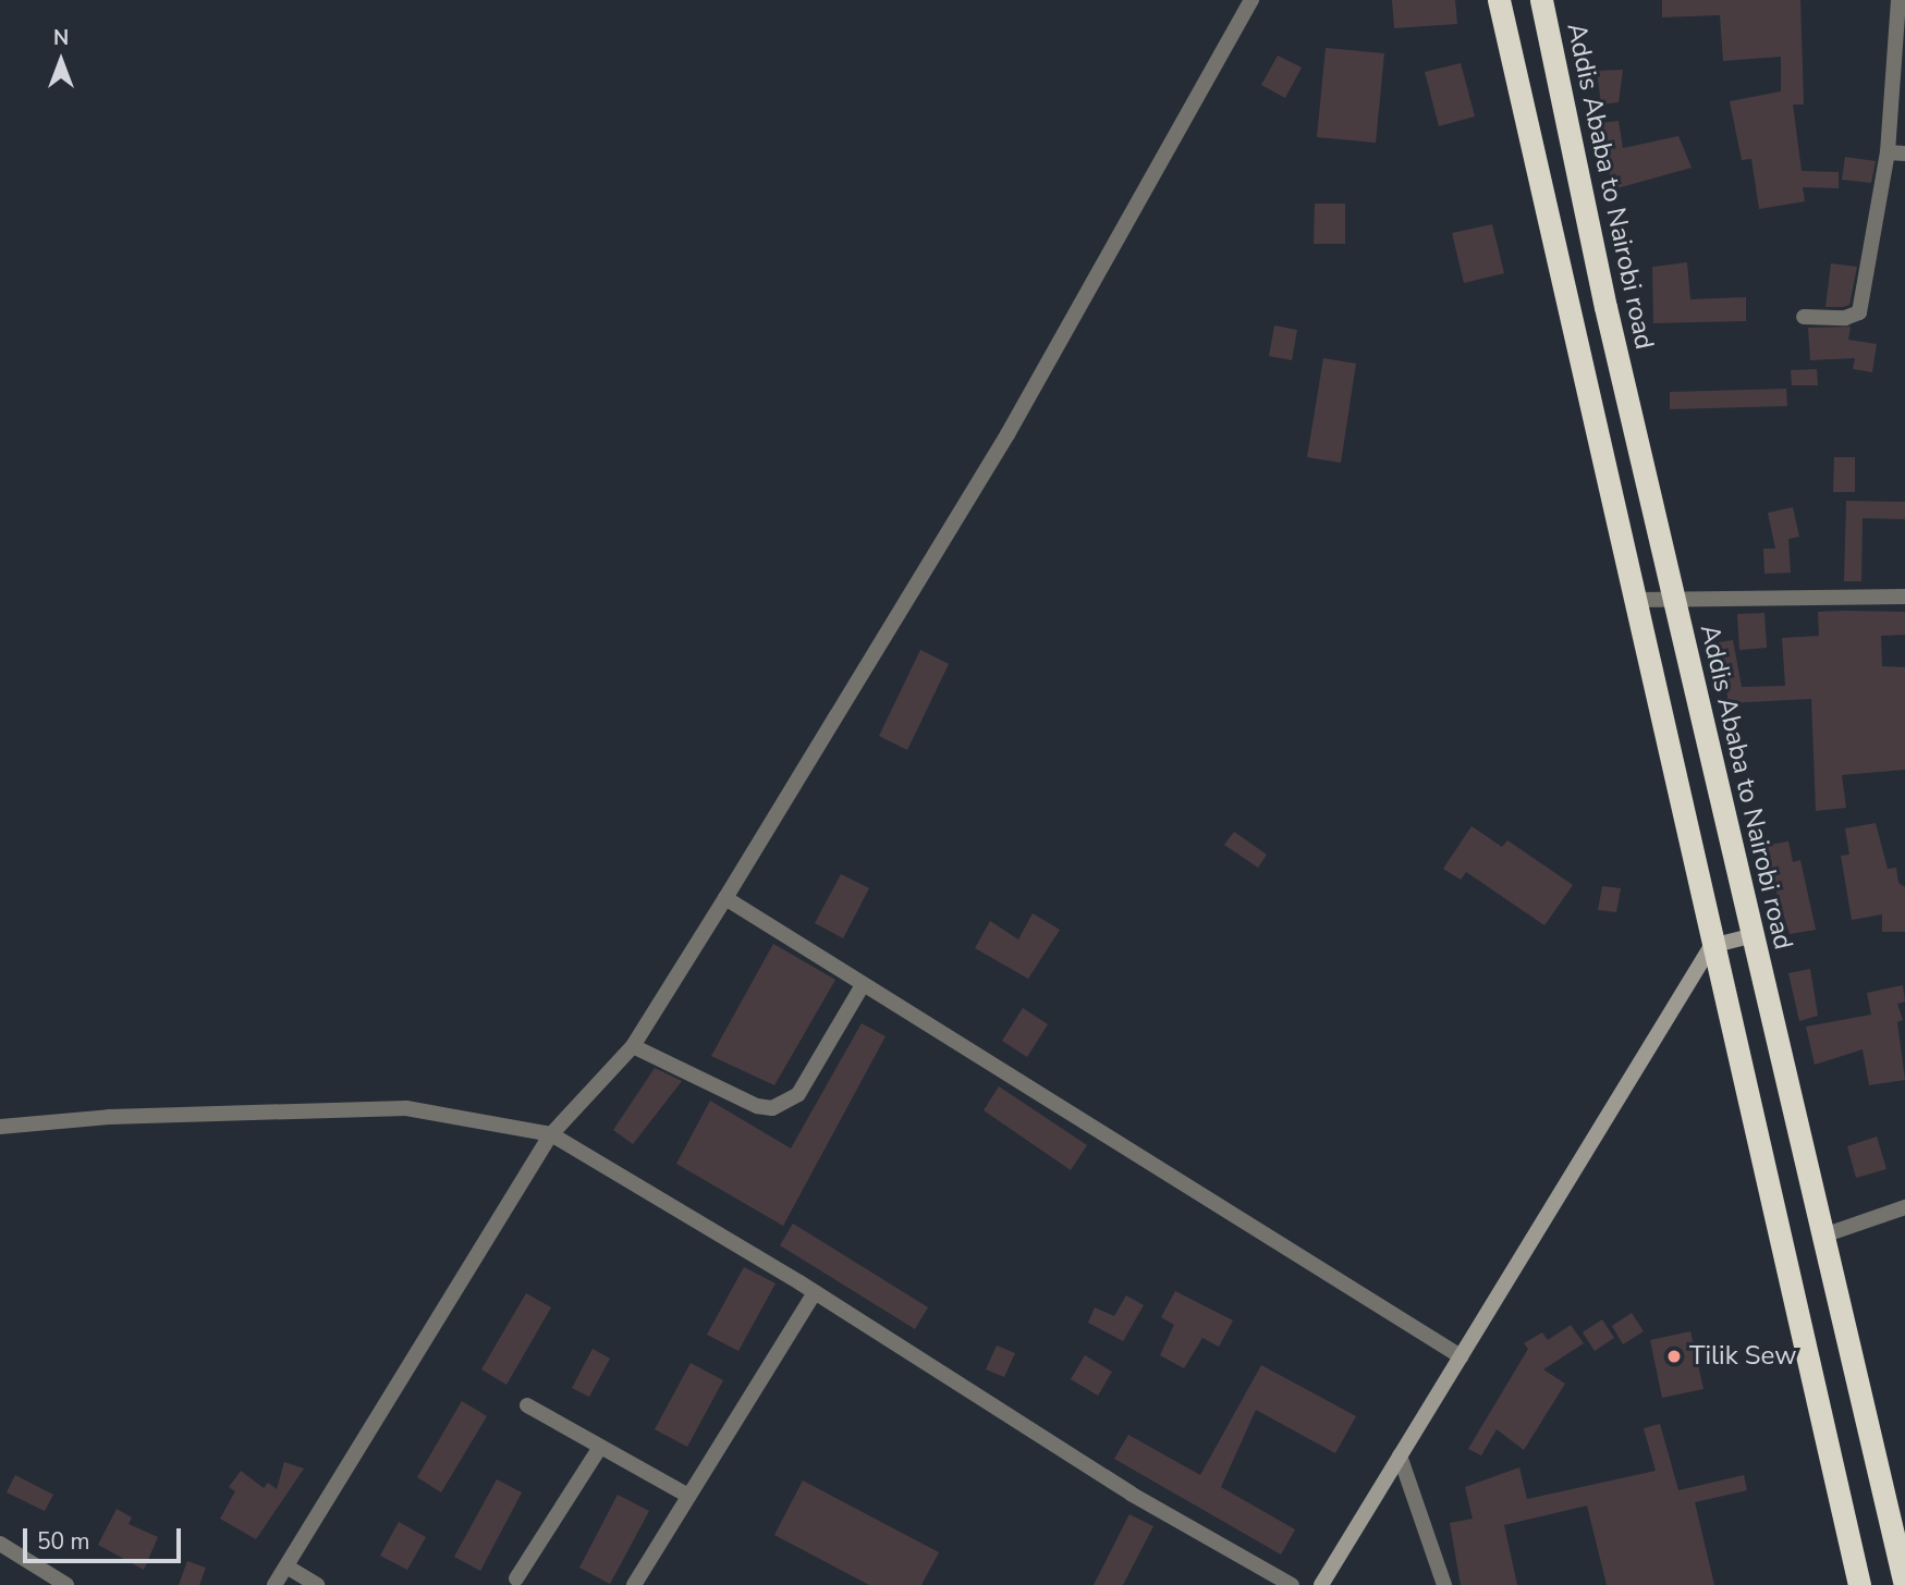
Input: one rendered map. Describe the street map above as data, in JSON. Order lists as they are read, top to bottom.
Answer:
{
  "streets": {
    "highway": ["Addis Ababa to Nairobi road"]
  },
  "places": ["Tilik Sew"],
  "scale_bar": "50 m",
  "north": "top"
}
